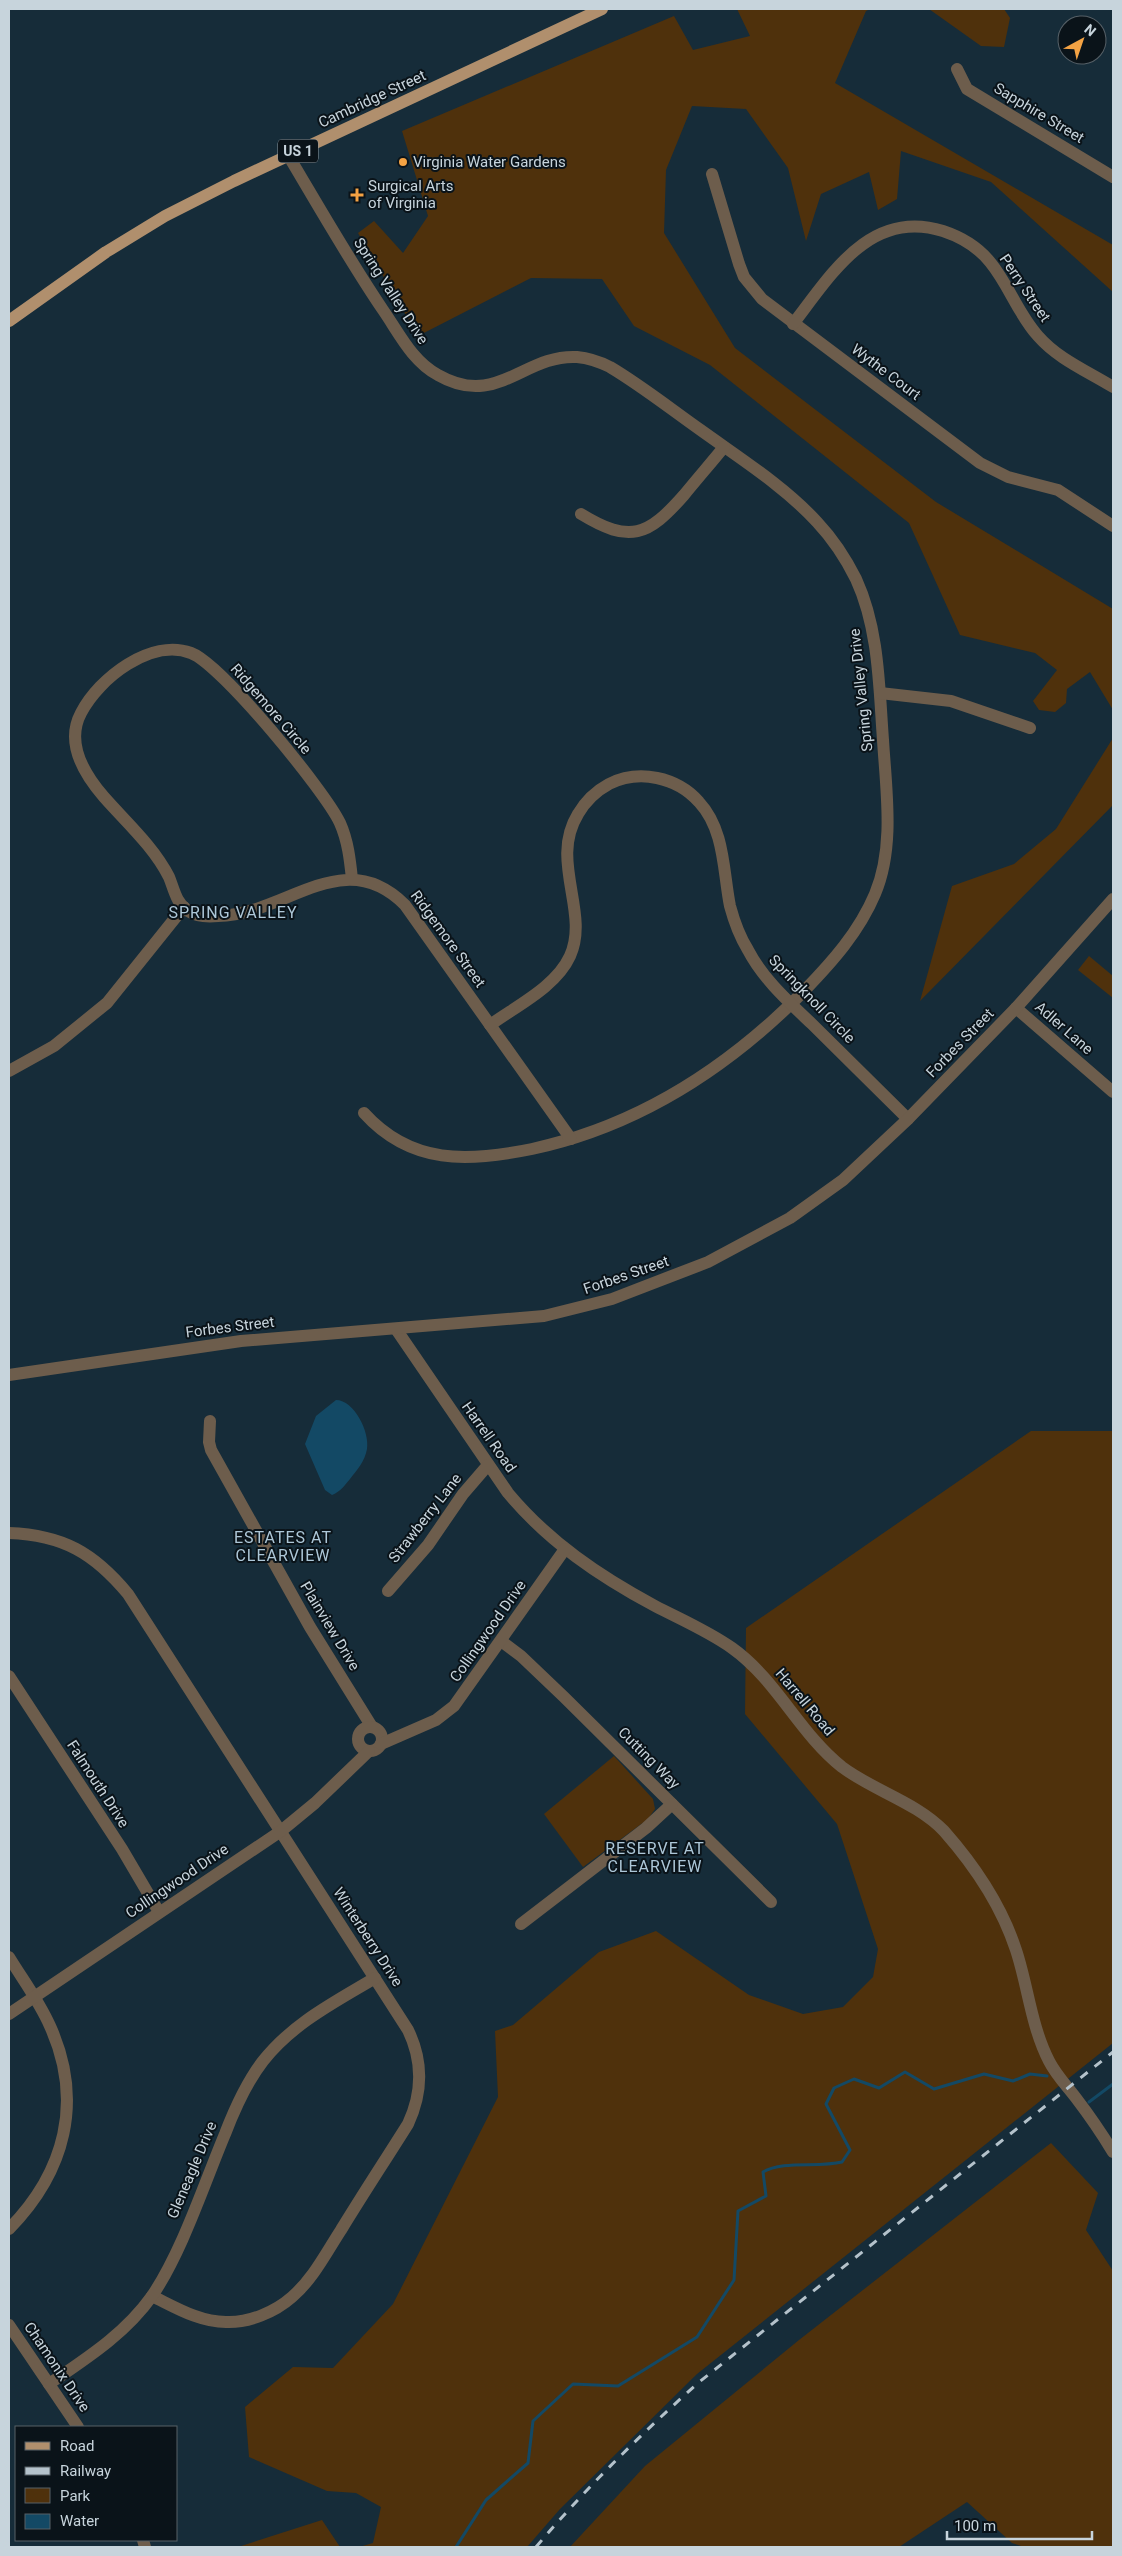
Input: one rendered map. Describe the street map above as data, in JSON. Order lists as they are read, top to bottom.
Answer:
{
  "streets": {
    "main road": ["Cambridge Street", "US 1"],
    "street": [
      "Sapphire Street",
      "Perry Street",
      "Spring Valley Drive",
      "Wythe Court",
      "Ridgemore Circle",
      "Ridgemore Street",
      "Springknoll Circle",
      "Adler Lane",
      "Forbes Street",
      "Harrell Road",
      "Strawberry Lane",
      "Plainview Drive",
      "Collingwood Drive",
      "Cutting Way",
      "Falmouth Drive",
      "Winterberry Drive",
      "Gleneagle Drive",
      "Chamonix Drive"
    ]
  },
  "crossings": [
    ["Cambridge Street", "Spring Valley Drive"],
    ["Perry Street", "Wythe Court"],
    ["Spring Valley Drive", "Ridgemore Street"],
    ["Spring Valley Drive", "Springknoll Circle"],
    ["Ridgemore Circle", "Ridgemore Street"],
    ["Ridgemore Street", "Springknoll Circle"],
    ["Springknoll Circle", "Forbes Street"],
    ["Adler Lane", "Forbes Street"],
    ["Forbes Street", "Harrell Road"],
    ["Harrell Road", "Strawberry Lane"],
    ["Harrell Road", "Collingwood Drive"],
    ["Plainview Drive", "Collingwood Drive"],
    ["Collingwood Drive", "Cutting Way"],
    ["Collingwood Drive", "Falmouth Drive"],
    ["Collingwood Drive", "Winterberry Drive"],
    ["Winterberry Drive", "Gleneagle Drive"],
    ["Gleneagle Drive", "Chamonix Drive"]
  ],
  "districts": ["SPRING VALLEY", "ESTATES AT CLEARVIEW", "RESERVE AT CLEARVIEW"],
  "places": {
    "other": ["Virginia Water Gardens"],
    "health": ["Surgical Arts of Virginia"]
  },
  "legend": [
    "Road",
    "Railway",
    "Park",
    "Water"
  ],
  "scale_bar": "100 m",
  "north": "top right"
}
